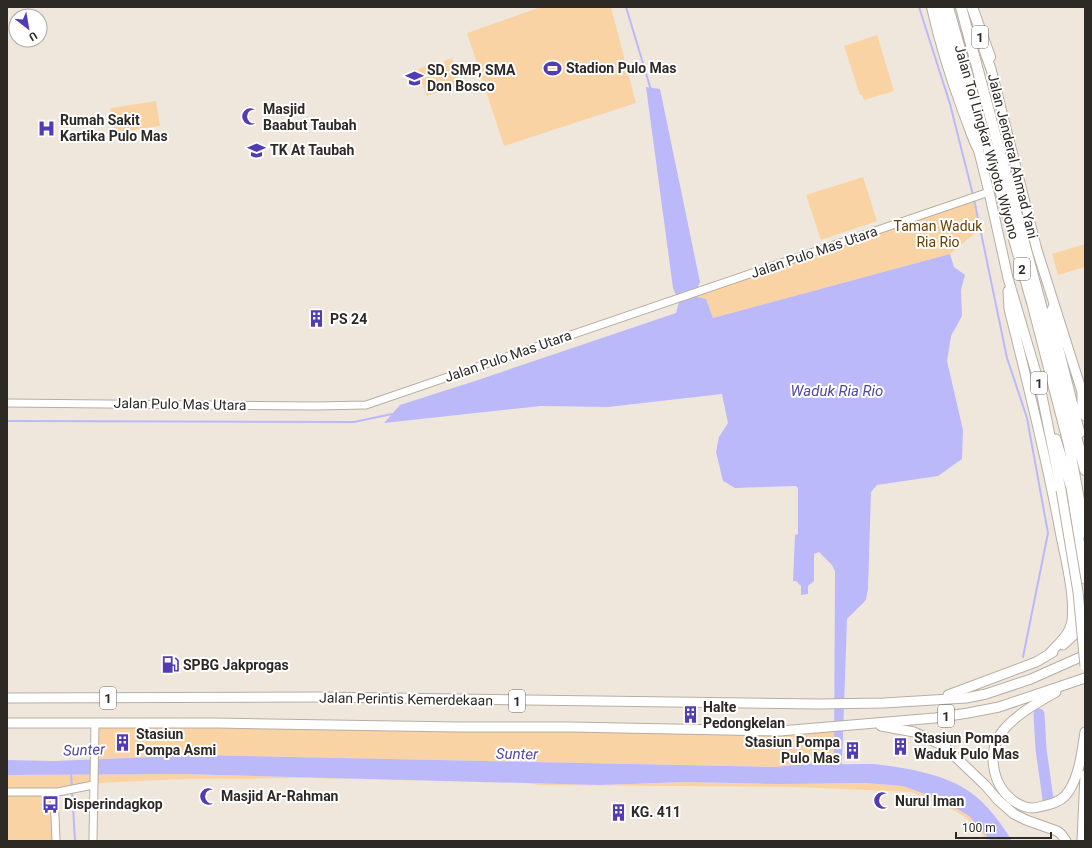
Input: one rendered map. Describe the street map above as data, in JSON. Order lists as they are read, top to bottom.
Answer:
{
  "streets": {
    "highway": [
      "1",
      "Jalan Tol Lingkar Wiyoto Wiyono",
      "Jalan Jenderal Ahmad Yani",
      "2",
      "Jalan Perintis Kemerdekaan"
    ],
    "street": ["Jalan Pulo Mas Utara"]
  },
  "crossings": [
    ["1", "Jalan Pulo Mas Utara"]
  ],
  "water": ["Waduk Ria Rio", "Sunter"],
  "parks": ["Taman Waduk Ria Rio"],
  "places": {
    "sports": ["Stadion Pulo Mas"],
    "school or university": ["SD, SMP, SMA Don Bosco", "TK At Taubah"],
    "mosque": ["Masjid Baabut Taubah", "Masjid Ar-Rahman", "Nurul Iman"],
    "hospital": ["Rumah Sakit Kartika Pulo Mas"],
    "building": [
      "PS 24",
      "Halte Pedongkelan",
      "Stasiun Pompa Asmi",
      "Stasiun Pompa Waduk Pulo Mas",
      "Stasiun Pompa Pulo Mas",
      "KG. 411"
    ],
    "fuel station": ["SPBG Jakprogas"],
    "bus stop": ["Disperindagkop"]
  },
  "scale_bar": "100 m",
  "north": "bottom right"
}
